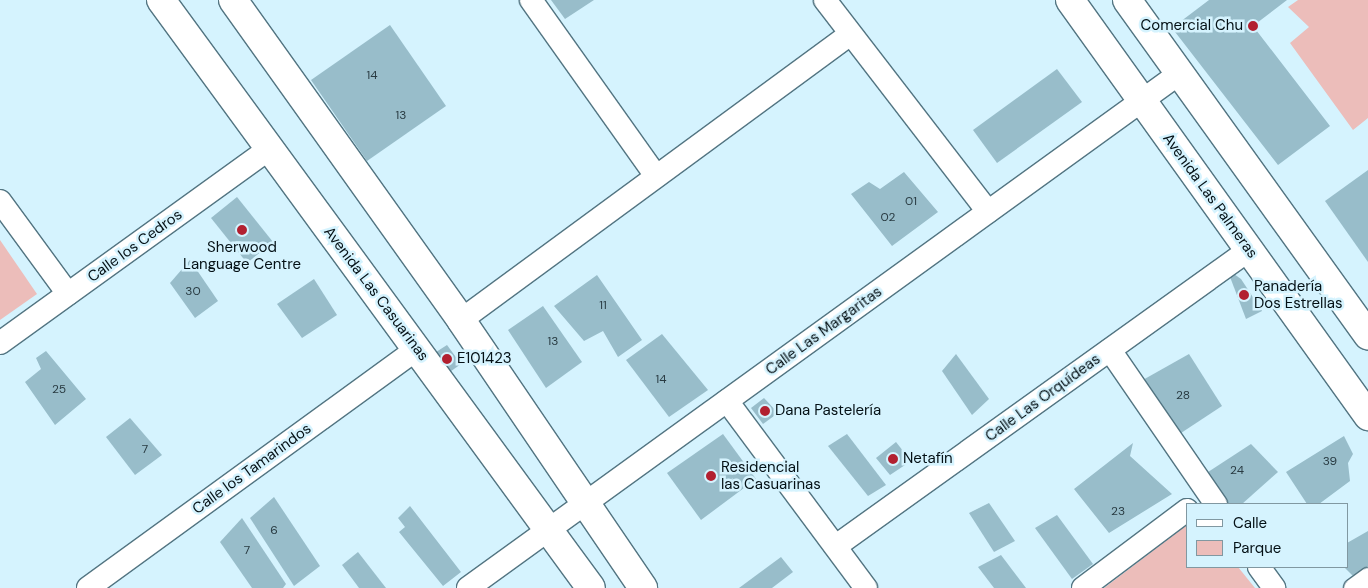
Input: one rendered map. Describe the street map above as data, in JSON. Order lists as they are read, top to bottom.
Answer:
{
  "streets": {
    "street": [
      "Avenida Las Palmeras",
      "Calle los Cedros",
      "Avenida Las Casuarinas",
      "Calle Las Margaritas",
      "Calle Las Orquídeas",
      "Calle los Tamarindos"
    ]
  },
  "crossings": [
    ["Avenida Las Palmeras", "Calle Las Margaritas"],
    ["Avenida Las Palmeras", "Calle Las Orquídeas"],
    ["Calle los Cedros", "Avenida Las Casuarinas"],
    ["Avenida Las Casuarinas", "Calle Las Margaritas"],
    ["Avenida Las Casuarinas", "Calle los Tamarindos"]
  ],
  "places": [
    "Comercial Chu",
    "Sherwood Language Centre",
    "Panadería Dos Estrellas",
    "E101423",
    "Dana Pastelería",
    "Netafín",
    "Residencial las Casuarinas"
  ],
  "house_numbers": [
    "14",
    "13",
    "01",
    "02",
    "30",
    "11",
    "13",
    "14",
    "25",
    "28",
    "7",
    "39",
    "24",
    "23",
    "6",
    "7"
  ],
  "legend": ["Calle", "Parque"]
}
